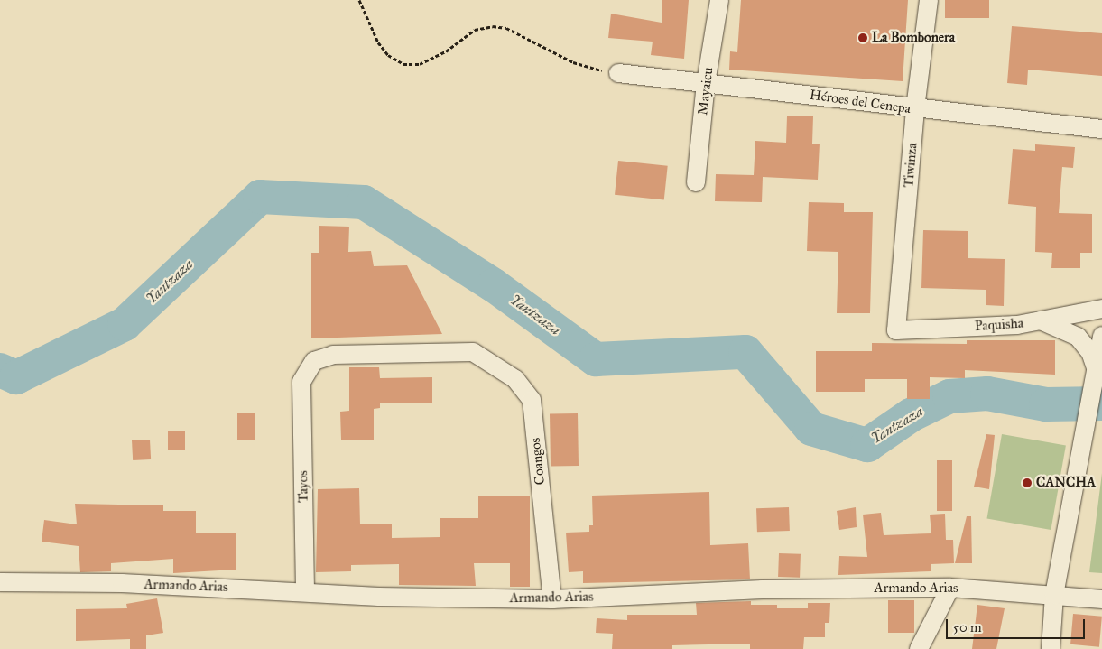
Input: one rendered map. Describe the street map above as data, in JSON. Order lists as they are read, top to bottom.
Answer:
{
  "streets": {
    "street": [
      "Mayaicu",
      "Héroes del Cenepa",
      "Tiwinza",
      "Paquisha",
      "Coangos",
      "Tayos",
      "Armando Arias"
    ]
  },
  "crossings": [
    ["Mayaicu", "Héroes del Cenepa"],
    ["Héroes del Cenepa", "Tiwinza"],
    ["Tiwinza", "Paquisha"],
    ["Coangos", "Tayos"],
    ["Coangos", "Armando Arias"],
    ["Tayos", "Armando Arias"]
  ],
  "water": ["Yantzaza"],
  "places": ["La Bombonera", "CANCHA"],
  "scale_bar": "50 m"
}
